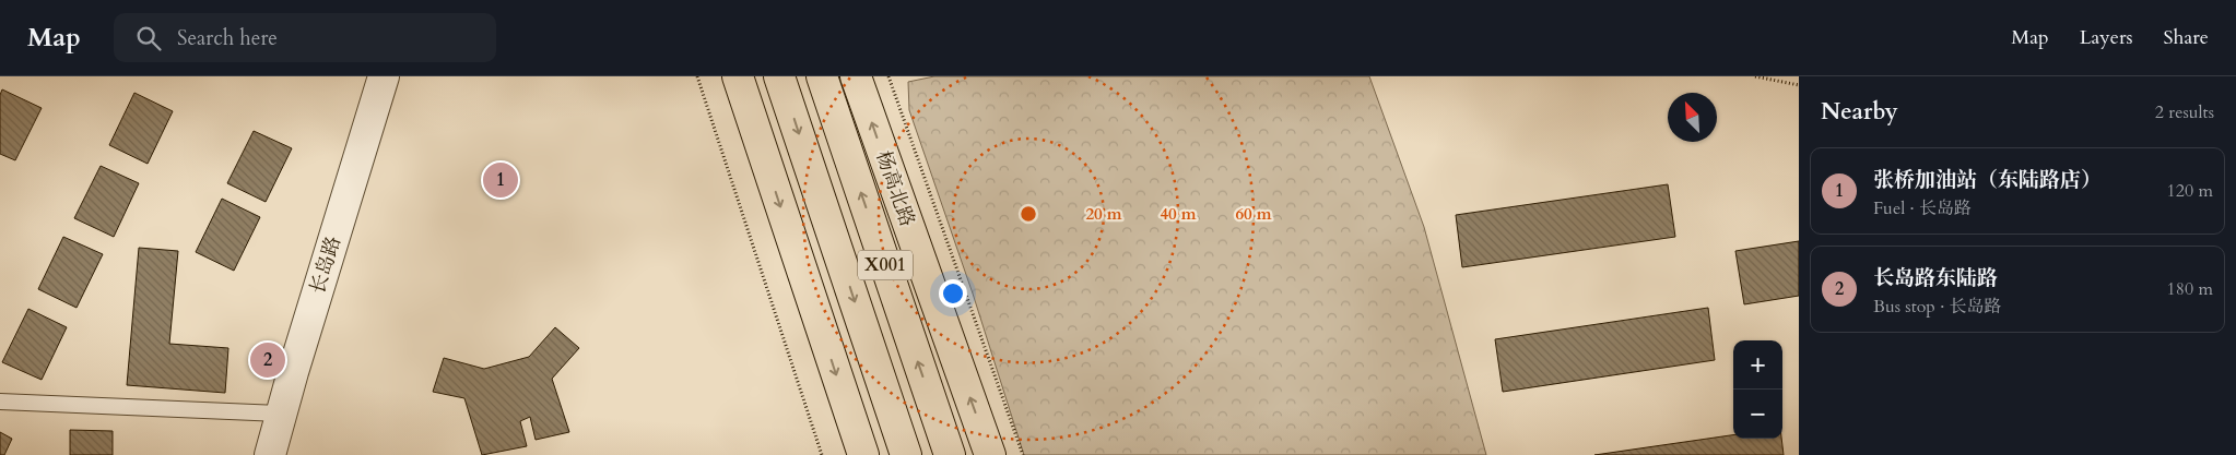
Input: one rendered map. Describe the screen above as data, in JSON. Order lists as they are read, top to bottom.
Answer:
{
  "streets": {
    "main road": ["杨高北路", "X001"],
    "street": ["长岛路"]
  },
  "north": "top left",
  "page": {
    "header": "Map",
    "search": "Search here",
    "nav": ["Map", "Layers", "Share"],
    "heading": ["Nearby", "2 results"],
    "list": [
      {
        "mark": "1",
        "name": "张桥加油站（东陆路店）",
        "note": "Fuel · 长岛路",
        "value": "120 m"
      },
      {
        "mark": "2",
        "name": "长岛路东陆路",
        "note": "Bus stop · 长岛路",
        "value": "180 m"
      }
    ],
    "pins": ["1", "2"],
    "map_buttons": ["+", "−"]
  },
  "rings": ["20 m", "40 m", "60 m"]
}
